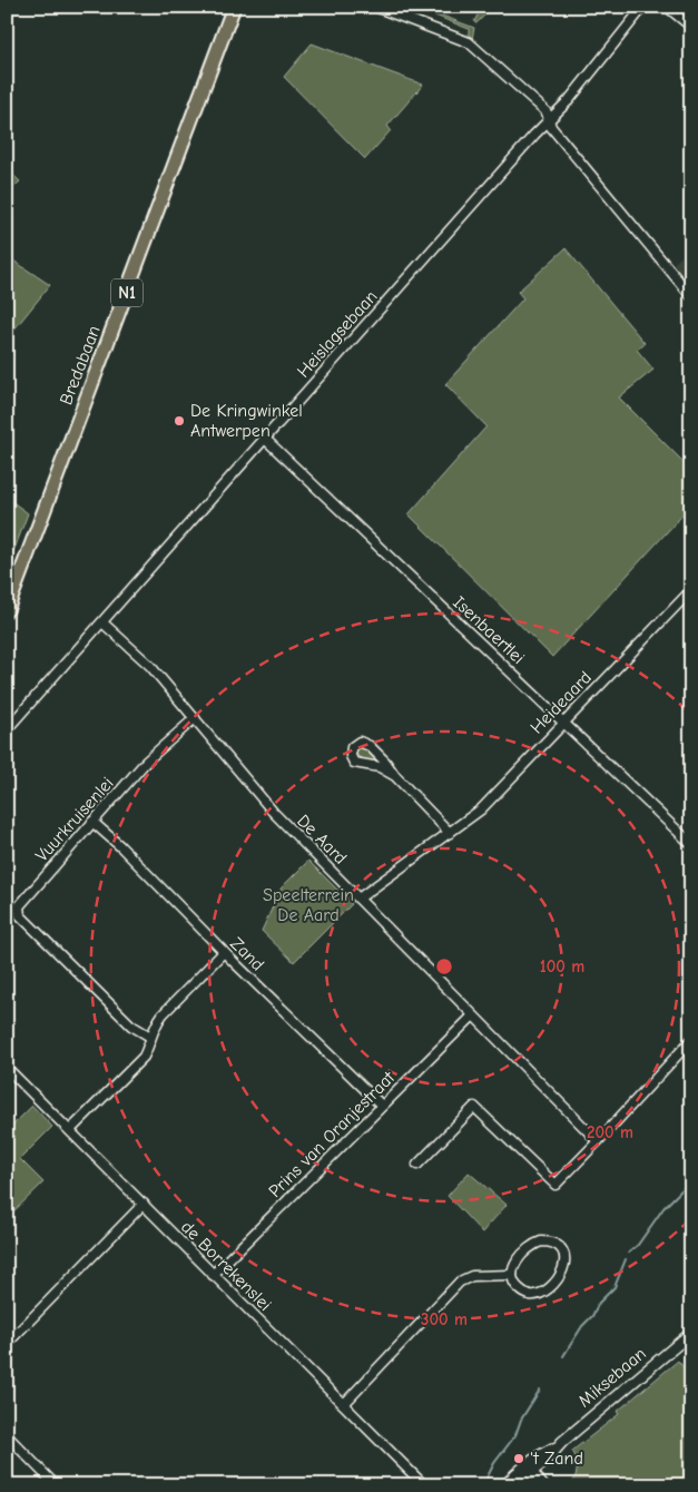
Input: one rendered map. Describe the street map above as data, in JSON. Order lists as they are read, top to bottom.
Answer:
{
  "streets": {
    "main road": ["N1", "Bredabaan"],
    "street": [
      "Heislagsebaan",
      "Isenbaertlei",
      "Heideaard",
      "Vuurkruisenlei",
      "De Aard",
      "Zand",
      "Prins van Oranjestraat",
      "de Borrekenslei",
      "Miksebaan"
    ]
  },
  "crossings": [
    ["Heislagsebaan", "Isenbaertlei"],
    ["Heislagsebaan", "De Aard"],
    ["Isenbaertlei", "Heideaard"],
    ["Heideaard", "De Aard"],
    ["Vuurkruisenlei", "De Aard"],
    ["Vuurkruisenlei", "Zand"],
    ["De Aard", "Prins van Oranjestraat"],
    ["Zand", "Prins van Oranjestraat"],
    ["Prins van Oranjestraat", "de Borrekenslei"]
  ],
  "parks": ["Speelterrein De Aard"],
  "places": ["De Kringwinkel Antwerpen", "'t Zand"],
  "rings": ["100 m", "200 m", "300 m"]
}
